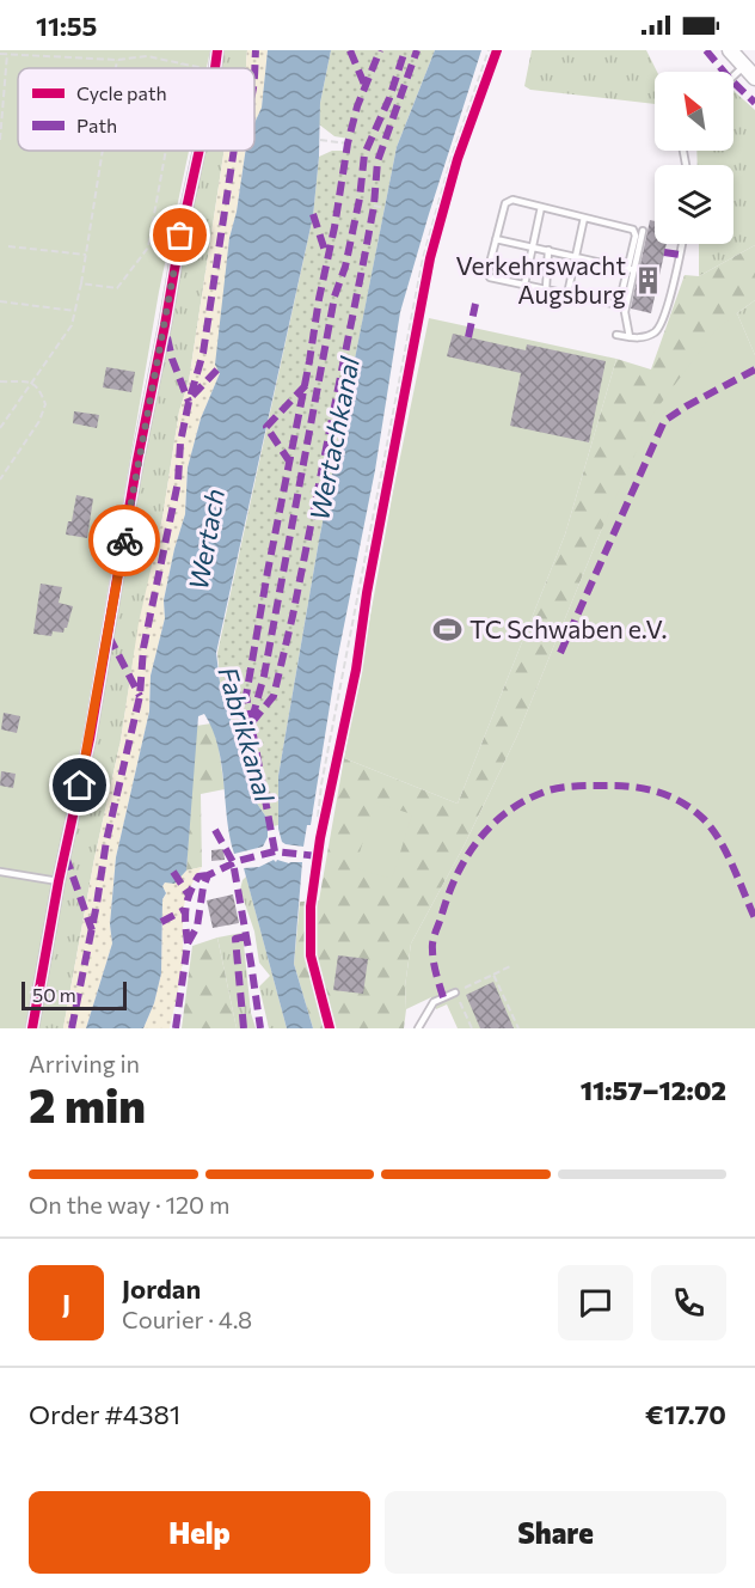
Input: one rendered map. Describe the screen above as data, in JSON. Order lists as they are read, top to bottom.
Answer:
{
  "water": ["Wertachkanal", "Wertach", "Fabrikkanal"],
  "places": {
    "building": ["Verkehrswacht Augsburg"],
    "sports": ["TC Schwaben e.V."]
  },
  "legend": ["Cycle path", "Path"],
  "scale_bar": "50 m",
  "north": "top left",
  "page": {
    "status": "11:55",
    "scale": "50 m",
    "heading": ["2 min", "Arriving in", "11:57–12:02"],
    "panel": [
      "Jordan",
      "Courier · 4.8",
      "Order #4381",
      "€17.70"
    ],
    "bar": "On the way · 120 m",
    "round": "J",
    "buttons": ["Help", "Share"]
  }
}
